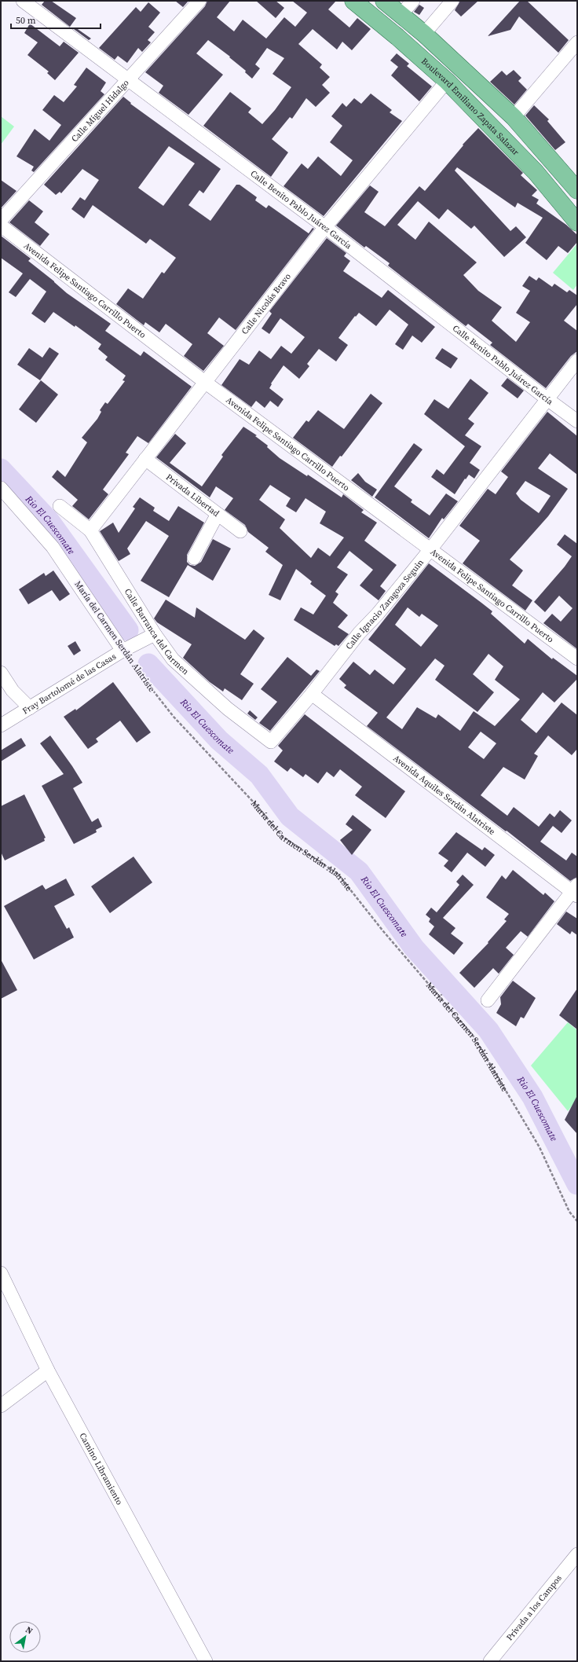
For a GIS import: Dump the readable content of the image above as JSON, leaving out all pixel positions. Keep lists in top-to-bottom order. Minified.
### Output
{"streets":{"main road":["Boulevard Emiliano Zapata Salazar"],"street":["Calle Miguel Hidalgo","Calle Benito Pablo Juárez García","Avenida Felipe Santiago Carrillo Puerto","Calle Nicolás Bravo","Privada Libertad","Calle Ignacio Zaragoza Seguin","Calle Barranca del Carmen","María del Carmen Serdán Alatriste","Fray Bartolomé de las Casas","Avenida Aquiles Serdán Alatriste","Camino Libramiento","Privada a los Campos"]},"crossings":[["Boulevard Emiliano Zapata Salazar","Calle Nicolás Bravo"],["Calle Miguel Hidalgo","Calle Benito Pablo Juárez García"],["Calle Benito Pablo Juárez García","Calle Nicolás Bravo"],["Calle Benito Pablo Juárez García","Calle Ignacio Zaragoza Seguin"],["Avenida Felipe Santiago Carrillo Puerto","Calle Nicolás Bravo"],["Avenida Felipe Santiago Carrillo Puerto","Calle Ignacio Zaragoza Seguin"],["Calle Nicolás Bravo","Privada Libertad"],["Calle Nicolás Bravo","Calle Barranca del Carmen"],["Calle Ignacio Zaragoza Seguin","Calle Barranca del Carmen"],["Calle Ignacio Zaragoza Seguin","Avenida Aquiles Serdán Alatriste"],["Calle Barranca del Carmen","Fray Bartolomé de las Casas"],["María del Carmen Serdán Alatriste","Fray Bartolomé de las Casas"]],"water":["Rio El Cuescomate"],"scale_bar":"50 m","north":"top right"}
